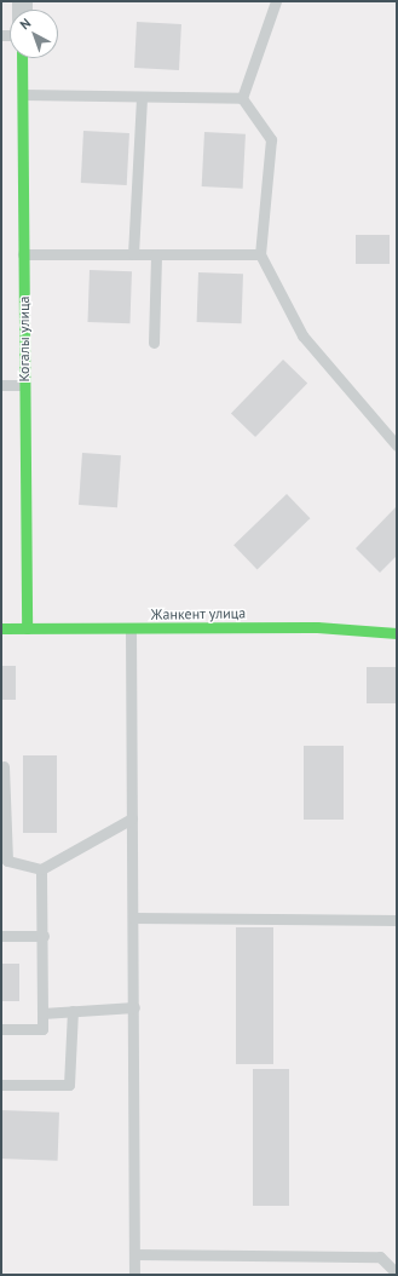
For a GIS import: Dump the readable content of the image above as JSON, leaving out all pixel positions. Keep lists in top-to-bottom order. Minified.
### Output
{"streets":{"street":["Когалы улица","Жанкент улица"]},"crossings":[["Когалы улица","Жанкент улица"]],"north":"top left"}
